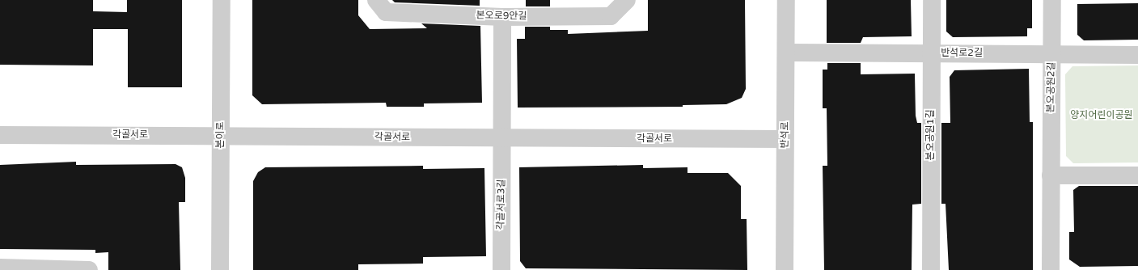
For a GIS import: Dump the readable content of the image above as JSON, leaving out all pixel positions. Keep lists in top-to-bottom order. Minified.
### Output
{"streets":{"street":["본오로9안길","반석로2길","본오공원2길","각골서로","본이로","반석로","본오공원1길","각골서로3길"]},"crossings":[["본오로9안길","각골서로3길"],["반석로2길","본오공원2길"],["반석로2길","반석로"],["반석로2길","본오공원1길"],["각골서로","본이로"],["각골서로","반석로"],["각골서로","각골서로3길"]],"parks":["양지어린이공원"]}
